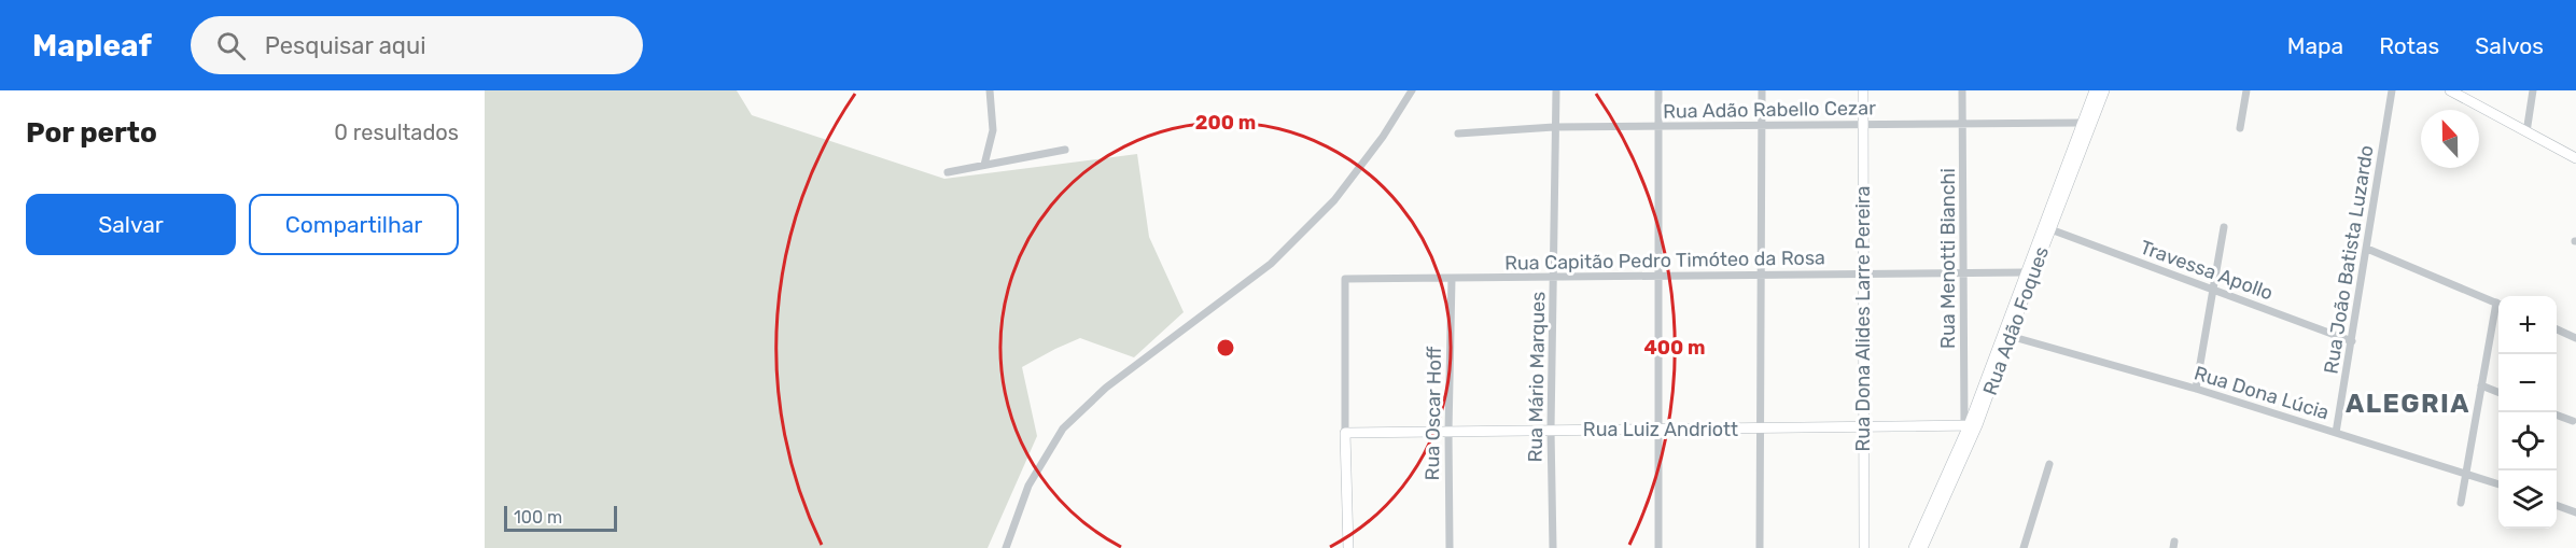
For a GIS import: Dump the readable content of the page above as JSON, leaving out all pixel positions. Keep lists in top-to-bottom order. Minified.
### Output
{"streets":{"street":["Rua Adão Rabello Cezar","Rua Menotti Bianchi","Rua João Batista Luzardo","Rua Capitão Pedro Timóteo da Rosa","Travessa Apollo","Rua Dona Alides Larre Pereira","Rua Adão Foques","Rua Mário Marques","Rua Dona Lúcia","Rua Oscar Hoff","Rua Luiz Andriott"]},"crossings":[["Rua Adão Rabello Cezar","Rua Menotti Bianchi"],["Rua Adão Rabello Cezar","Rua Dona Alides Larre Pereira"],["Rua Adão Rabello Cezar","Rua Adão Foques"],["Rua Adão Rabello Cezar","Rua Mário Marques"],["Rua Menotti Bianchi","Rua Capitão Pedro Timóteo da Rosa"],["Rua Menotti Bianchi","Rua Adão Foques"],["Rua Menotti Bianchi","Rua Luiz Andriott"],["Rua João Batista Luzardo","Travessa Apollo"],["Rua João Batista Luzardo","Rua Dona Lúcia"],["Rua Capitão Pedro Timóteo da Rosa","Rua Dona Alides Larre Pereira"],["Rua Capitão Pedro Timóteo da Rosa","Rua Adão Foques"],["Rua Capitão Pedro Timóteo da Rosa","Rua Mário Marques"],["Rua Capitão Pedro Timóteo da Rosa","Rua Oscar Hoff"],["Rua Capitão Pedro Timóteo da Rosa","Rua Luiz Andriott"],["Travessa Apollo","Rua Adão Foques"],["Rua Dona Alides Larre Pereira","Rua Luiz Andriott"],["Rua Adão Foques","Rua Dona Lúcia"],["Rua Adão Foques","Rua Luiz Andriott"],["Rua Mário Marques","Rua Luiz Andriott"],["Rua Oscar Hoff","Rua Luiz Andriott"]],"districts":["ALEGRIA"],"scale_bar":"100 m","north":"top","page":{"header":"Mapleaf","search":"Pesquisar aqui","nav":["Mapa","Rotas","Salvos"],"heading":["Por perto","0 resultados"],"buttons":["Salvar","Compartilhar"],"map_buttons":["+","−"],"scale":"100 m"},"rings":["200 m","400 m"]}
